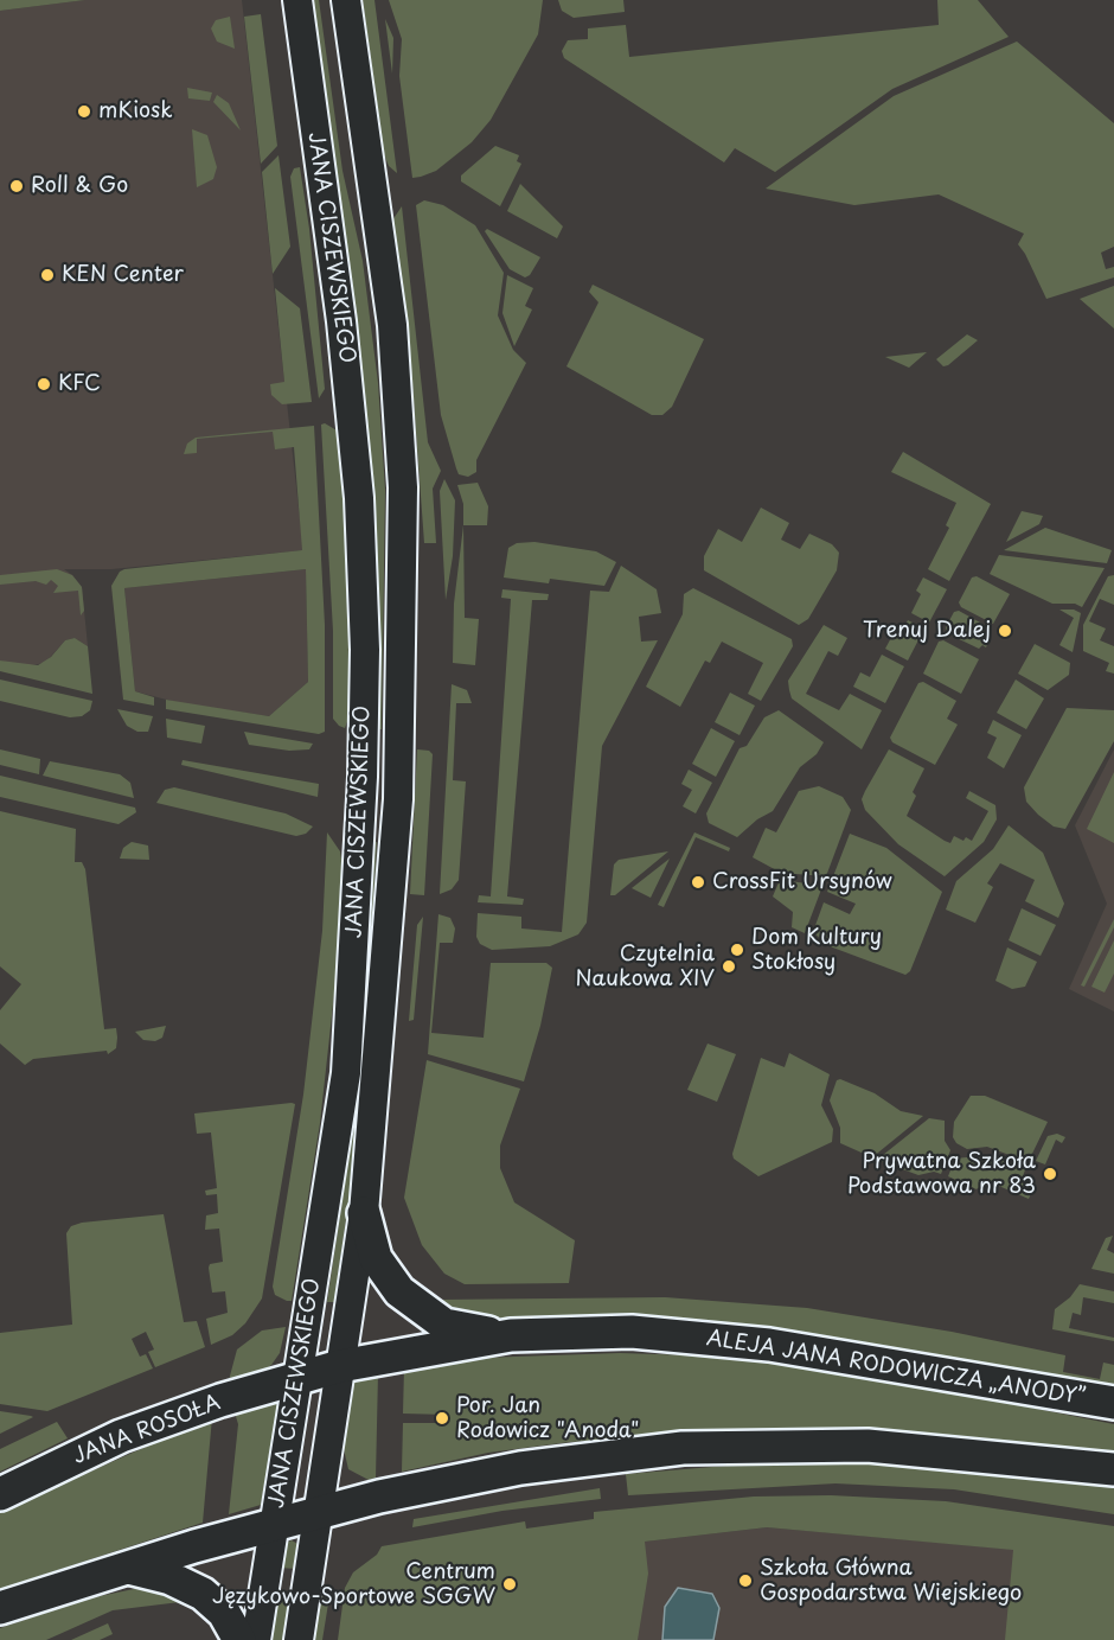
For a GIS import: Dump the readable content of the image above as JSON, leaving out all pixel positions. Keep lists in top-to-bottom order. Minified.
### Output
{"streets":{"main road":["ALEJA JANA RODOWICZA „ANODY”","JANA ROSOŁA"],"street":["JANA CISZEWSKIEGO"]},"crossings":[["JANA CISZEWSKIEGO","ALEJA JANA RODOWICZA „ANODY”"],["JANA CISZEWSKIEGO","JANA ROSOŁA"],["ALEJA JANA RODOWICZA „ANODY”","JANA ROSOŁA"]],"places":["mKiosk","Roll & Go","KEN Center","KFC","Trenuj Dalej","CrossFit Ursynów","Dom Kultury Stokłosy","Czytelnia Naukowa XIV","Prywatna Szkoła Podstawowa nr 83","Por. Jan Rodowicz \"Anoda\"","Szkoła Główna Gospodarstwa Wiejskiego","Centrum Językowo-Sportowe SGGW"]}
